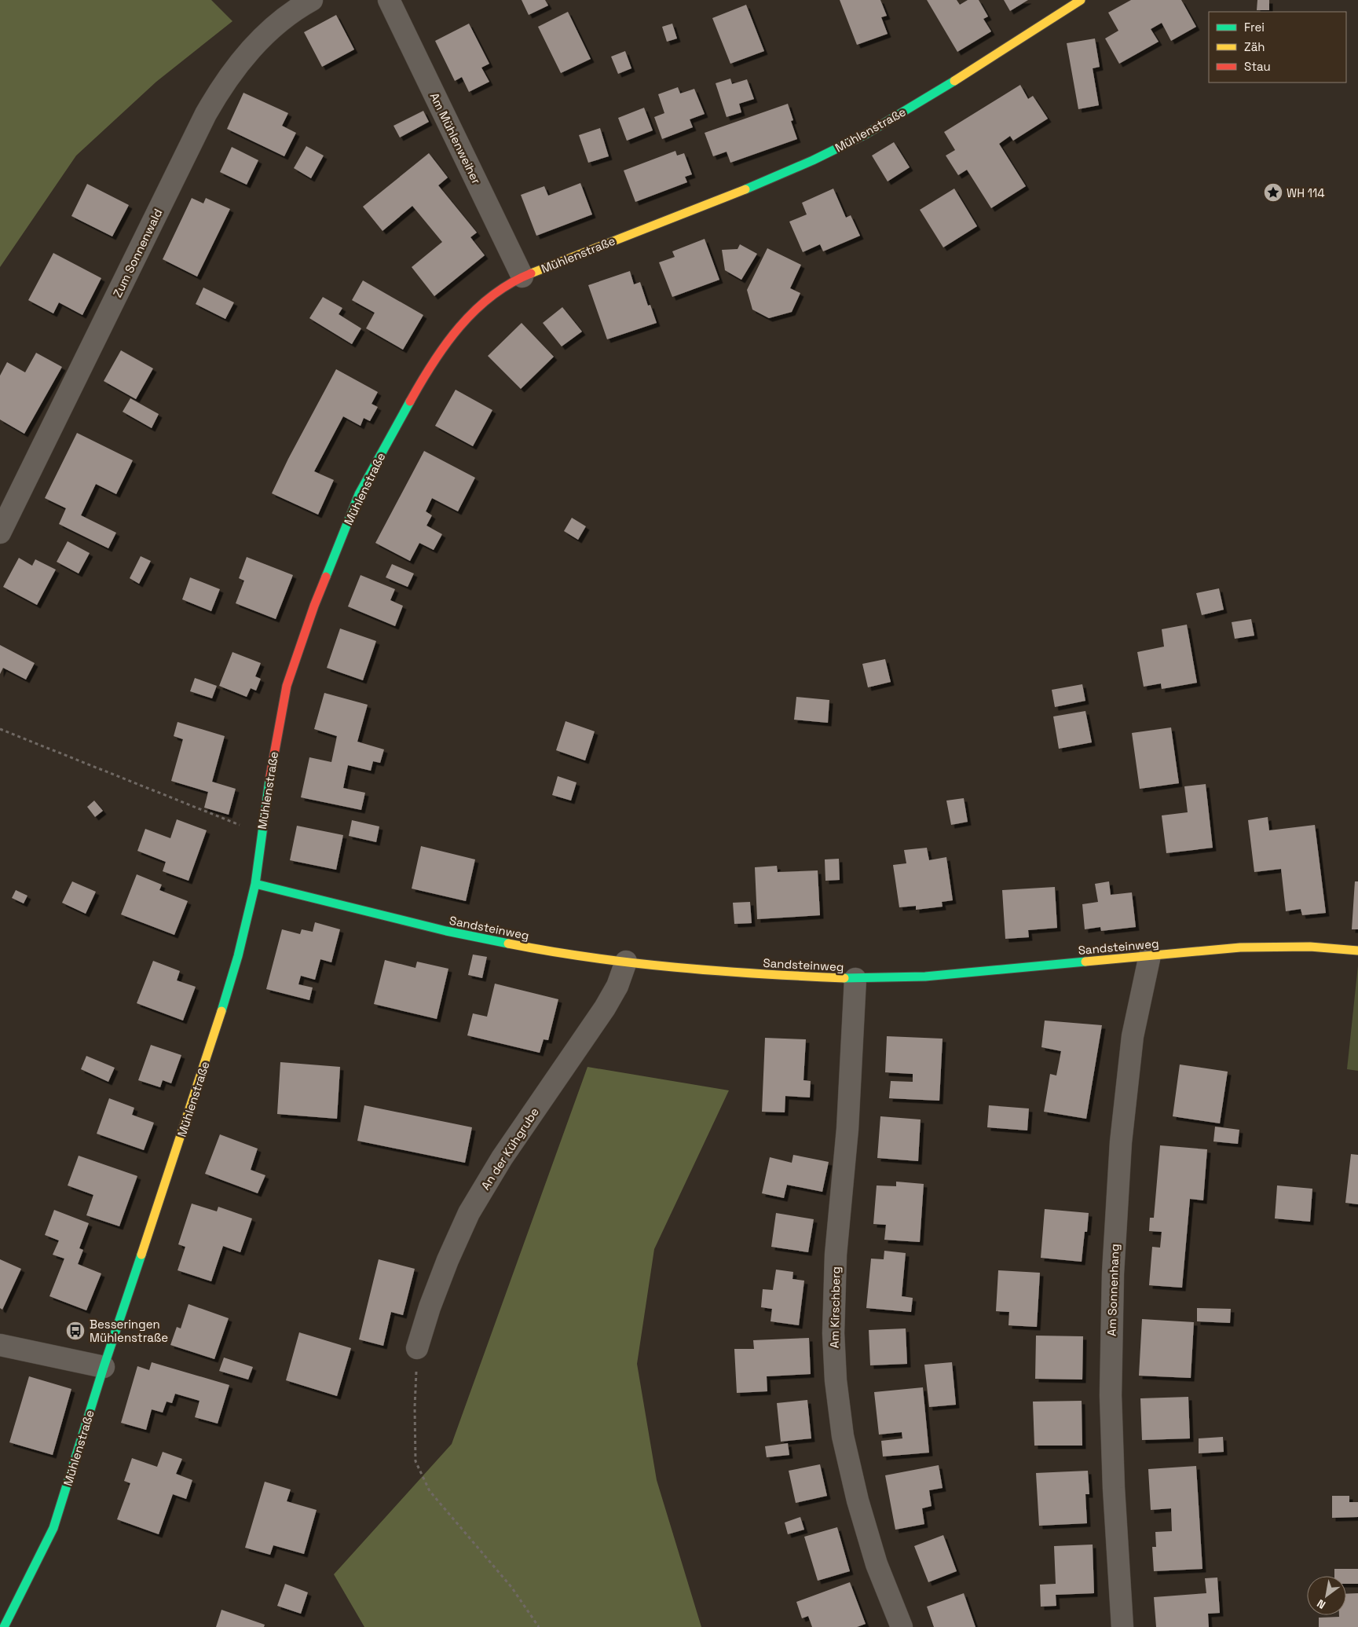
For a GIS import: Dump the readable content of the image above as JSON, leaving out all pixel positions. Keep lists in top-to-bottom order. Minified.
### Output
{"streets":{"street":["Mühlenstraße","Am Mühlenweiher","Zum Sonnenwald","Sandsteinweg","An der Kühgrube","Am Sonnenhang","Am Kirschberg"]},"crossings":[["Mühlenstraße","Am Mühlenweiher"],["Mühlenstraße","Sandsteinweg"],["Sandsteinweg","An der Kühgrube"],["Sandsteinweg","Am Sonnenhang"],["Sandsteinweg","Am Kirschberg"]],"places":{"place":["WH 114"],"bus stop":["Besseringen Mühlenstraße"]},"legend":["Frei","Zäh","Stau"],"north":"bottom left"}
